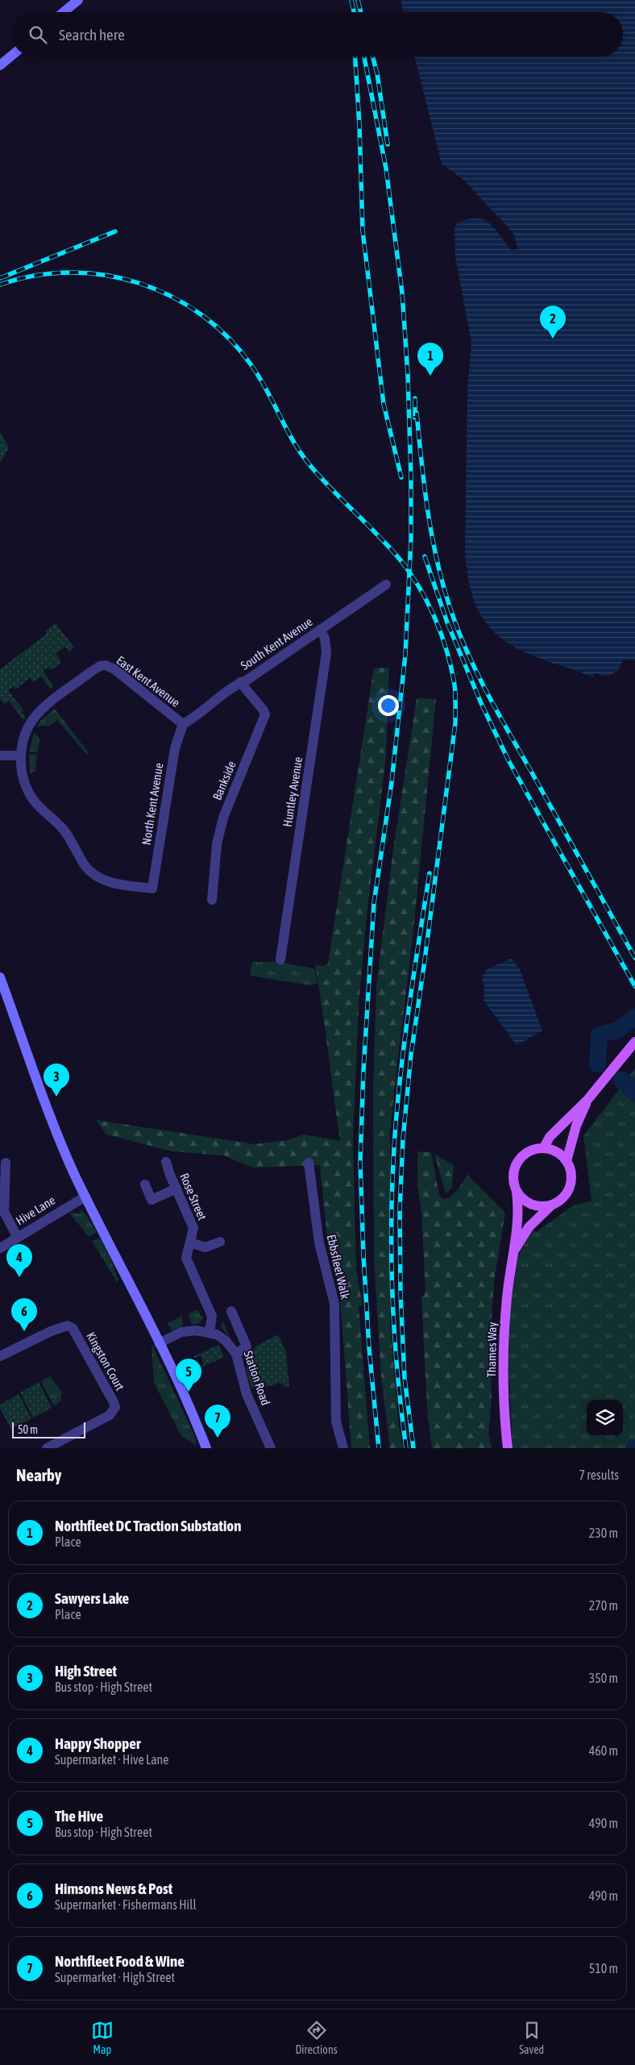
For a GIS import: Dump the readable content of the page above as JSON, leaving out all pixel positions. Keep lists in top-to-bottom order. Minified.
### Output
{"streets":{"main road":["Thames Way"],"street":["South Kent Avenue","East Kent Avenue","Bankside","Huntley Avenue","North Kent Avenue","Rose Street","Hive Lane","Ebbsfleet Walk","Kingston Court","Station Road"]},"crossings":[["South Kent Avenue","East Kent Avenue"],["South Kent Avenue","Bankside"],["South Kent Avenue","Huntley Avenue"],["South Kent Avenue","North Kent Avenue"],["East Kent Avenue","North Kent Avenue"],["Rose Street","Station Road"]],"scale_bar":"50 m","page":{"search":"Search here","pins":["2","1","3","4","6","5","7"],"scale":"50 m","heading":["Nearby","7 results"],"list":[{"mark":"1","name":"Northfleet DC Traction Substation","note":"Place","value":"230 m"},{"mark":"2","name":"Sawyers Lake","note":"Place","value":"270 m"},{"mark":"3","name":"High Street","note":"Bus stop · High Street","value":"350 m"},{"mark":"4","name":"Happy Shopper","note":"Supermarket · Hive Lane","value":"460 m"},{"mark":"5","name":"The Hive","note":"Bus stop · High Street","value":"490 m"},{"mark":"6","name":"Himsons News & Post","note":"Supermarket · Fishermans Hill","value":"490 m"},{"mark":"7","name":"Northfleet Food & Wine","note":"Supermarket · High Street","value":"510 m"}],"nav":["Map","Directions","Saved"]}}
